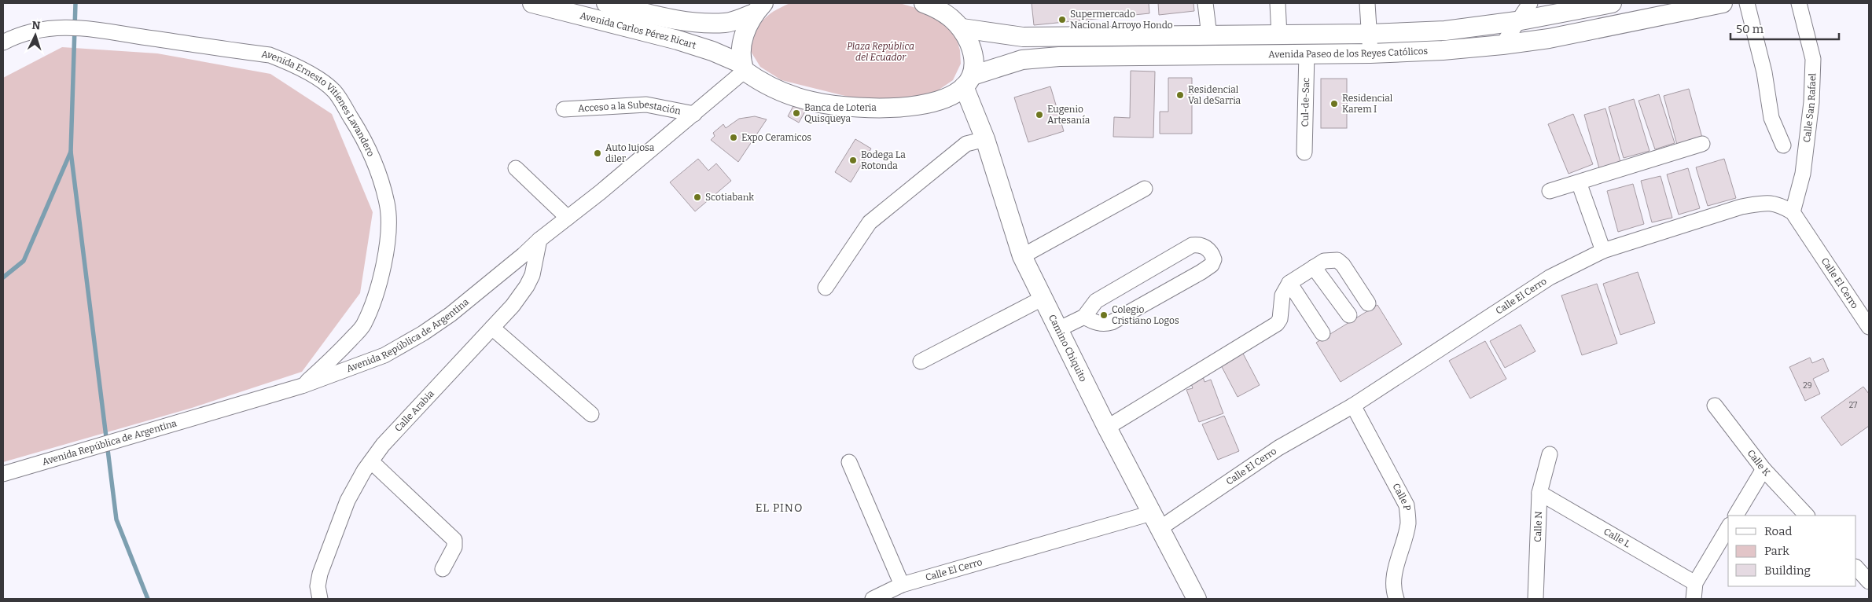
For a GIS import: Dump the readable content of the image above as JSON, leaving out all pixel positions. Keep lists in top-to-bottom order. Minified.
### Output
{"streets":{"main road":["Avenida Carlos Pérez Ricart","Avenida Paseo de los Reyes Católicos","Camino Chiquito"],"street":["Cul-de-Sac","Avenida Ernesto Vitienes Lavandero","Calle San Rafael","Acceso a la Subestación","Calle El Cerro","Avenida República de Argentina","Calle Arabia","Calle K","Calle P","Calle N","Calle L"]},"crossings":[["Avenida Carlos Pérez Ricart","Avenida República de Argentina"],["Avenida Paseo de los Reyes Católicos","Cul-de-Sac"],["Avenida Paseo de los Reyes Católicos","Camino Chiquito"],["Avenida Ernesto Vitienes Lavandero","Avenida República de Argentina"],["Calle San Rafael","Calle El Cerro"],["Acceso a la Subestación","Avenida República de Argentina"],["Calle El Cerro","Camino Chiquito"],["Calle El Cerro","Calle P"],["Avenida República de Argentina","Calle Arabia"],["Calle N","Calle L"]],"districts":["EL PINO"],"parks":["Plaza República del Ecuador"],"places":["Supermercado Nacional Arroyo Hondo","Residencial Val deSarria","Residencial Karem I","Banca de Loteria Quisqueya","Eugenio Artesanía","Expo Ceramicos","Auto lujosa diler","Bodega La Rotonda","Scotiabank","Colegio Cristiano Logos"],"house_numbers":["29","27"],"legend":["Road","Park","Building"],"scale_bar":"50 m","north":"top"}
